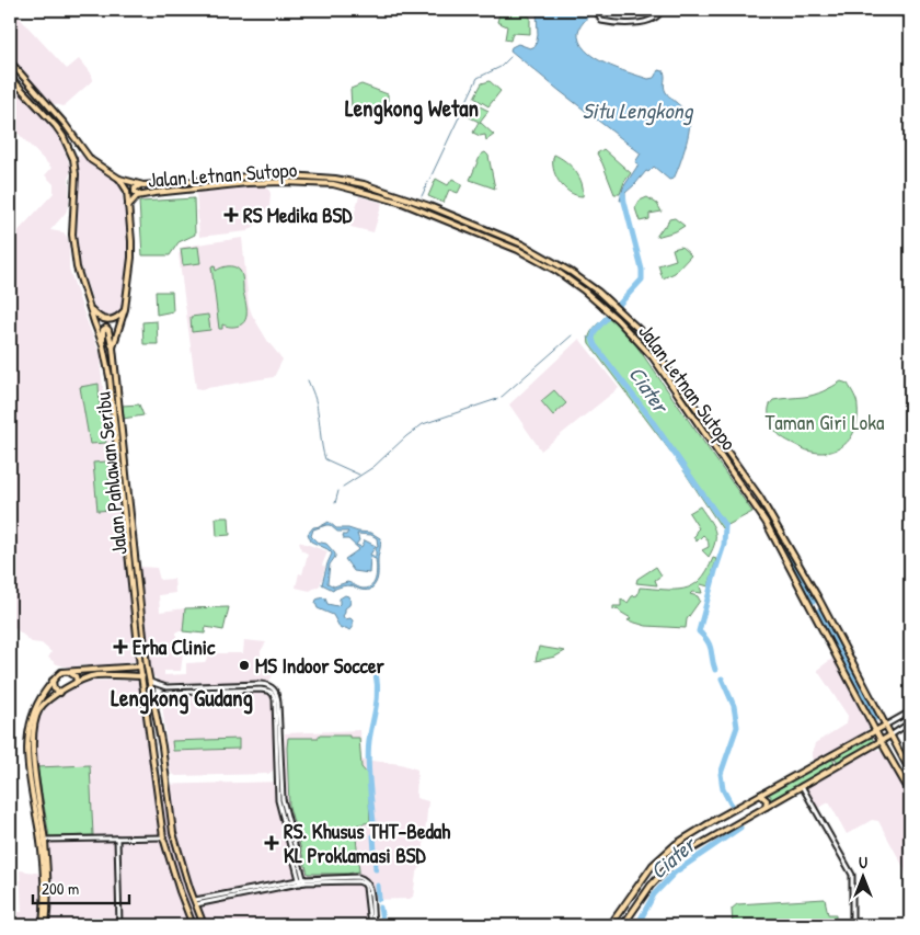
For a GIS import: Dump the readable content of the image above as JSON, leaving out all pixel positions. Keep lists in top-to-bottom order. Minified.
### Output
{"streets":{"main road":["Jalan Letnan Sutopo","Jalan Pahlawan Seribu"]},"crossings":[["Jalan Letnan Sutopo","Jalan Pahlawan Seribu"]],"districts":["Lengkong Wetan","Lengkong Gudang"],"water":["Situ Lengkong","Ciater"],"parks":["Taman Giri Loka"],"places":{"health":["RS Medika BSD","Erha Clinic","RS. Khusus THT-Bedah KL Proklamasi BSD"],"other":["MS Indoor Soccer"]},"scale_bar":"200 m","north":"top"}
